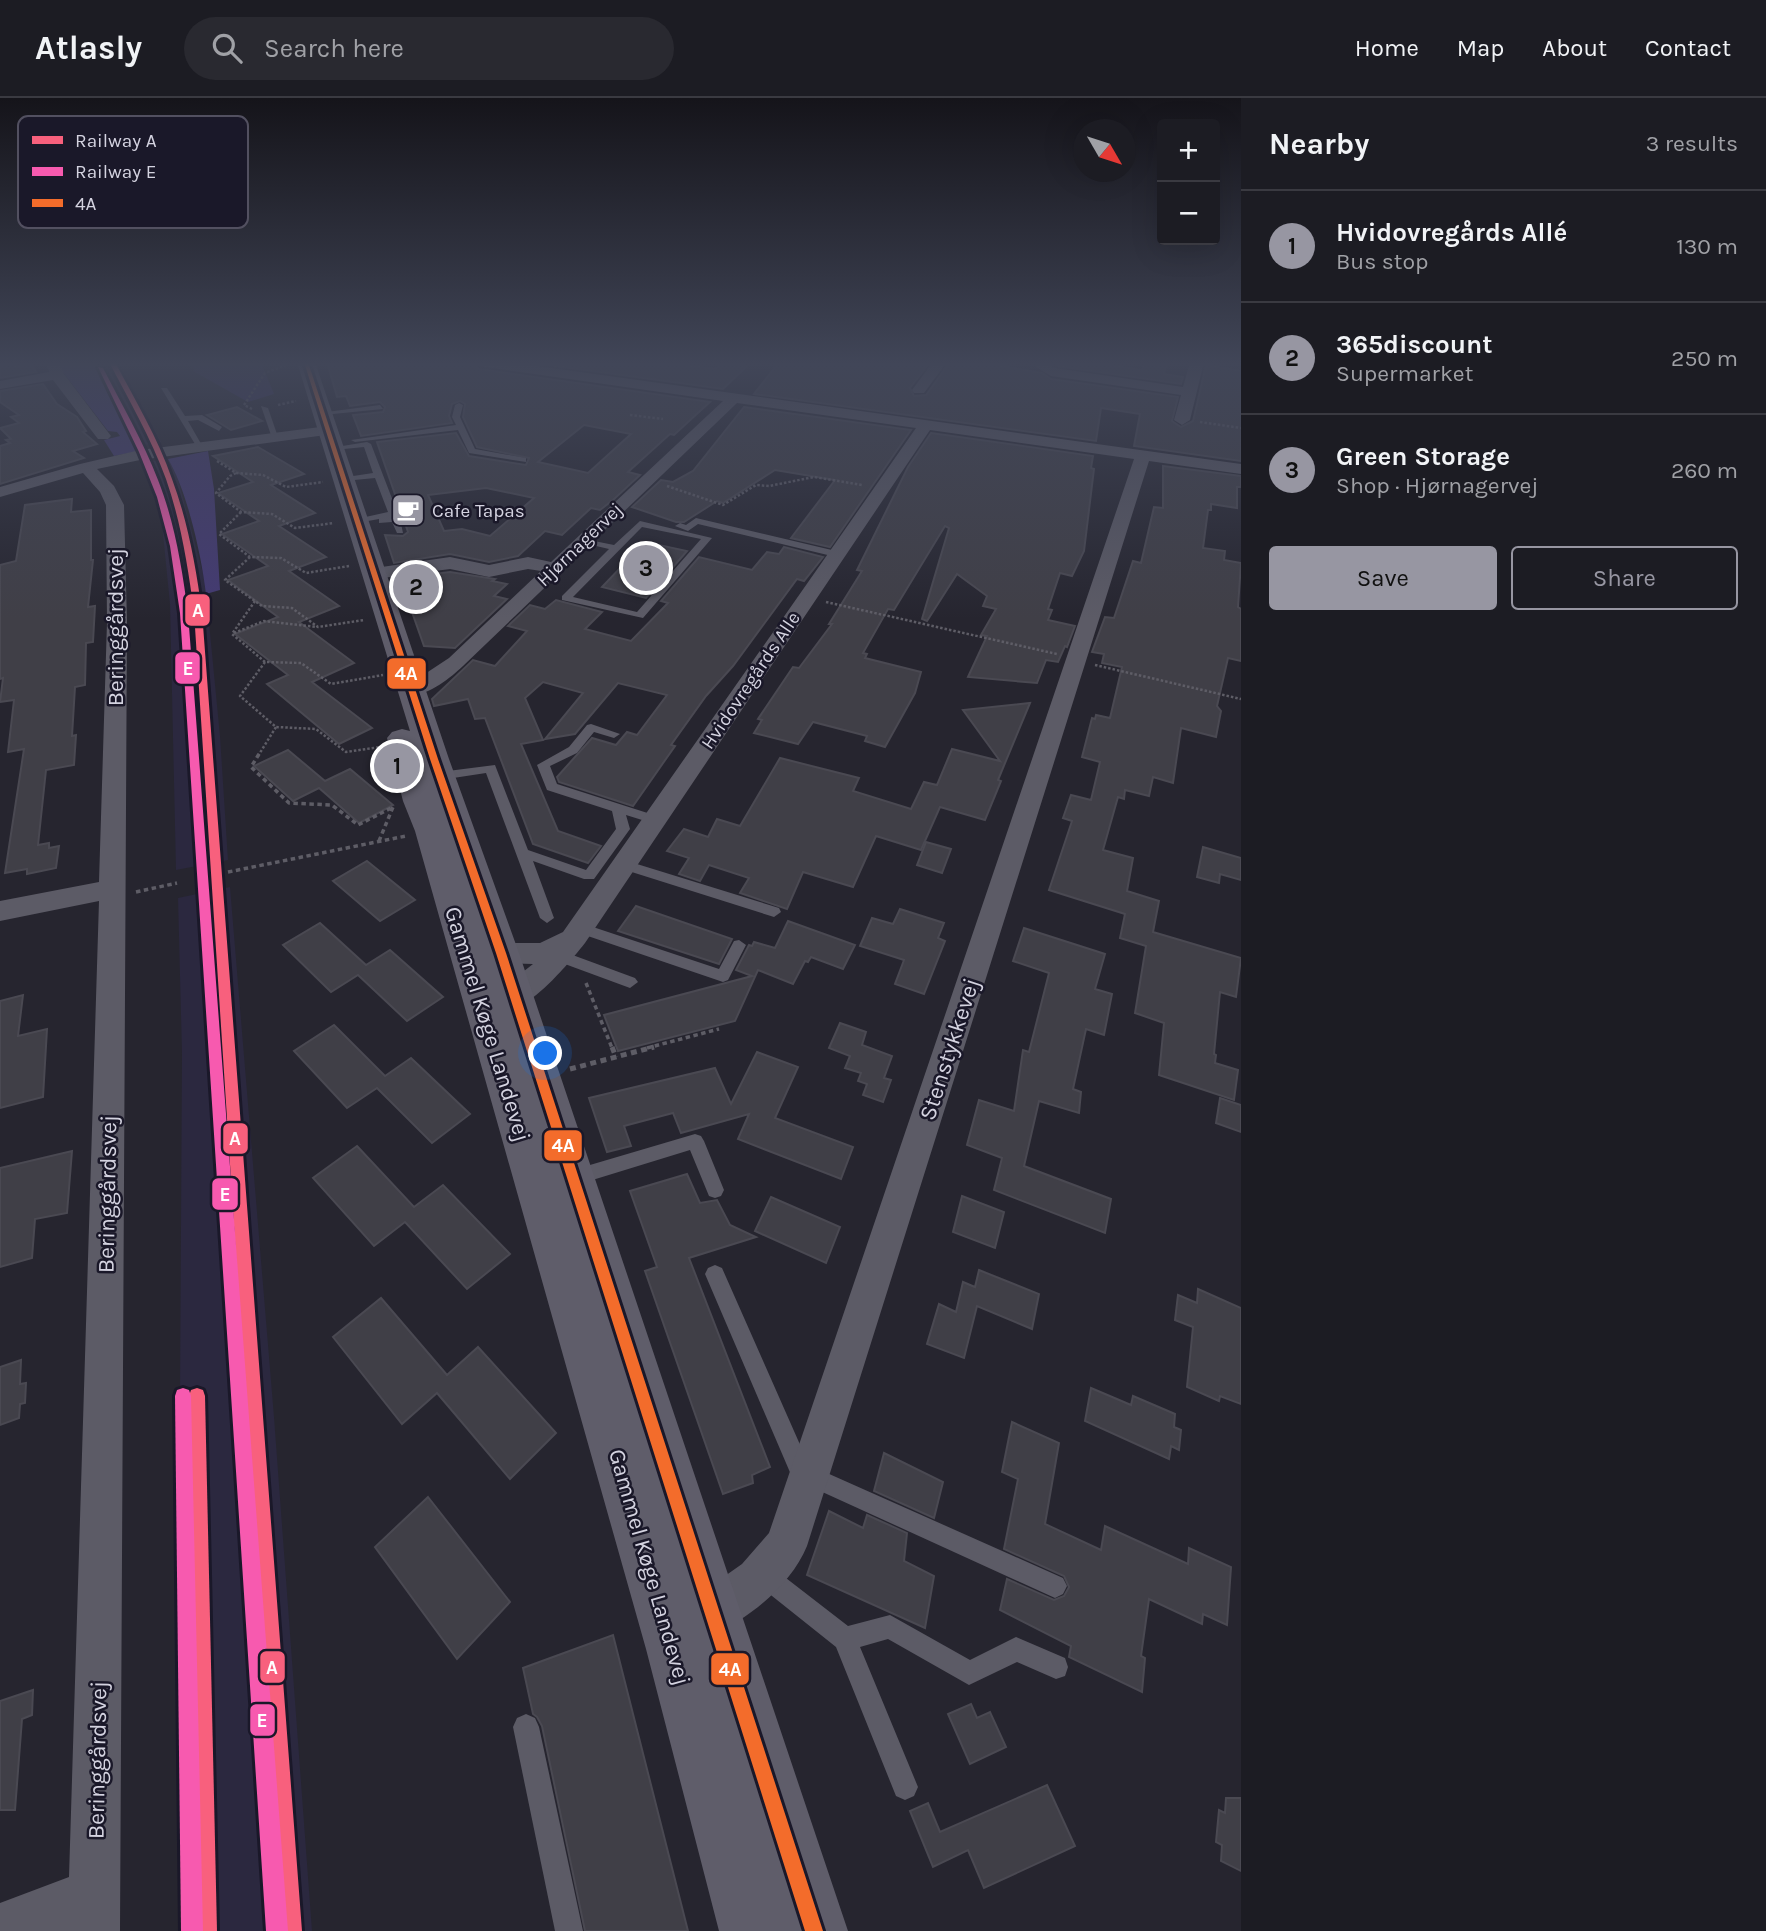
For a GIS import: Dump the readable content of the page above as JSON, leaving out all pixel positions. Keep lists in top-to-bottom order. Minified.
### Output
{"streets":{"main road":["Gammel Køge Landevej"],"street":["Hjørnagervej","Beringgårdsvej","Hvidovregårds Alle","Stenstykkevej"]},"crossings":[["Hjørnagervej","Gammel Køge Landevej"],["Hvidovregårds Alle","Gammel Køge Landevej"],["Gammel Køge Landevej","Stenstykkevej"]],"places":{"cafe":["Cafe Tapas"]},"lines":["rail line A","rail line E","transit line 4A"],"legend":["Railway A","Railway E","4A"],"north":"bottom right","page":{"header":"Atlasly","search":"Search here","nav":["Home","Map","About","Contact"],"heading":["Nearby","3 results"],"map_buttons":["+","−"],"list":[{"mark":"1","name":"Hvidovregårds Allé","note":"Bus stop","value":"130 m"},{"mark":"2","name":"365discount","note":"Supermarket","value":"250 m"},{"mark":"3","name":"Green Storage","note":"Shop · Hjørnagervej","value":"260 m"}],"buttons":["Save","Share"],"pins":["3","2","1"]}}
